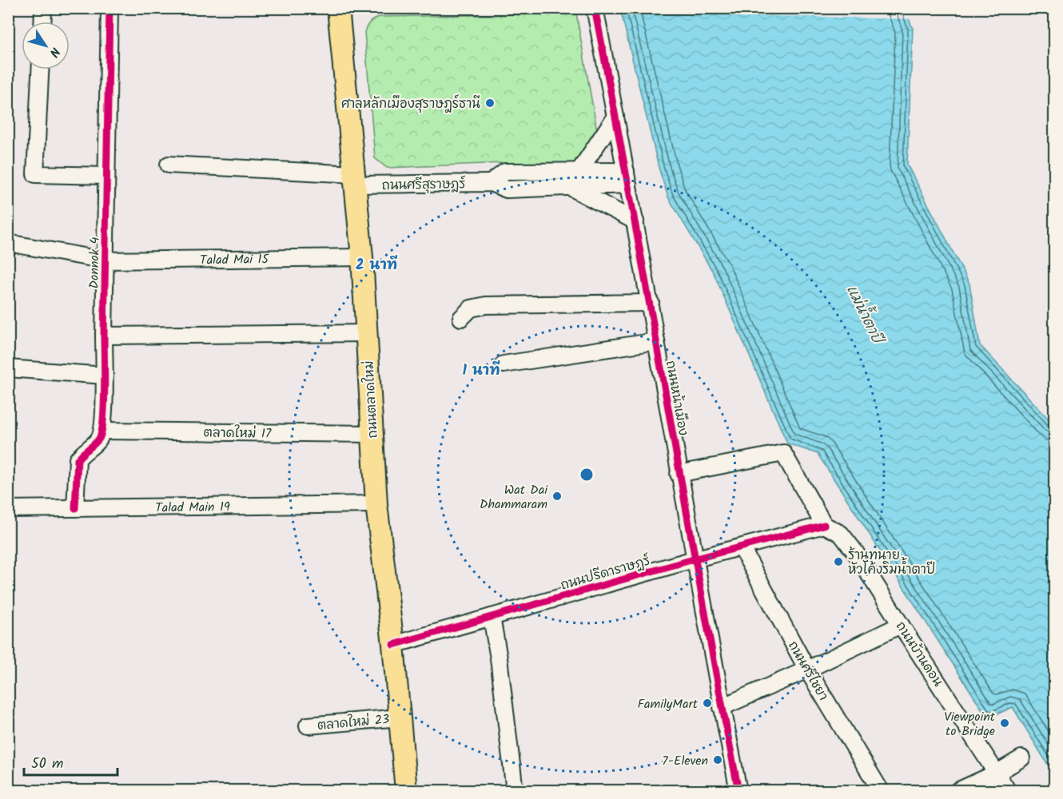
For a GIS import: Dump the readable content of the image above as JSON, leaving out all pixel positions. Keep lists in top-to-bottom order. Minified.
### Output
{"streets":{"main road":["ถนนตลาดใหม่"],"street":["ถนนศรีสุราษฎร์","Talad Mai 15","Donnok 4","ถนนหน้าเมือง","ตลาดใหม่ 17","Talad Main 19","ถนนปรีดาราษฎร์","ถนนบ้านดอน","ถนนศรีไชยา","ตลาดใหม่ 23"]},"crossings":[["ถนนศรีสุราษฎร์","ถนนหน้าเมือง"],["ถนนศรีสุราษฎร์","ถนนตลาดใหม่"],["Talad Mai 15","Donnok 4"],["Talad Mai 15","ถนนตลาดใหม่"],["Donnok 4","ตลาดใหม่ 17"],["ถนนหน้าเมือง","ถนนปรีดาราษฎร์"],["ถนนตลาดใหม่","ตลาดใหม่ 17"],["ถนนตลาดใหม่","Talad Main 19"],["ถนนตลาดใหม่","ถนนปรีดาราษฎร์"],["ถนนตลาดใหม่","ตลาดใหม่ 23"],["ถนนปรีดาราษฎร์","ถนนบ้านดอน"],["ถนนปรีดาราษฎร์","ถนนศรีไชยา"]],"water":["แม่น้ำตาปี"],"places":["ศาลหลักเมืองสุราษฎร์ธานี","Wat Dai Dhammaram","ร้านทนาย หัวโค้งริมน้ำตาปี","FamilyMart","Viewpoint to Bridge","7-Eleven"],"scale_bar":"50 m","north":"bottom right","rings":["2 นาที","1 นาที"]}
